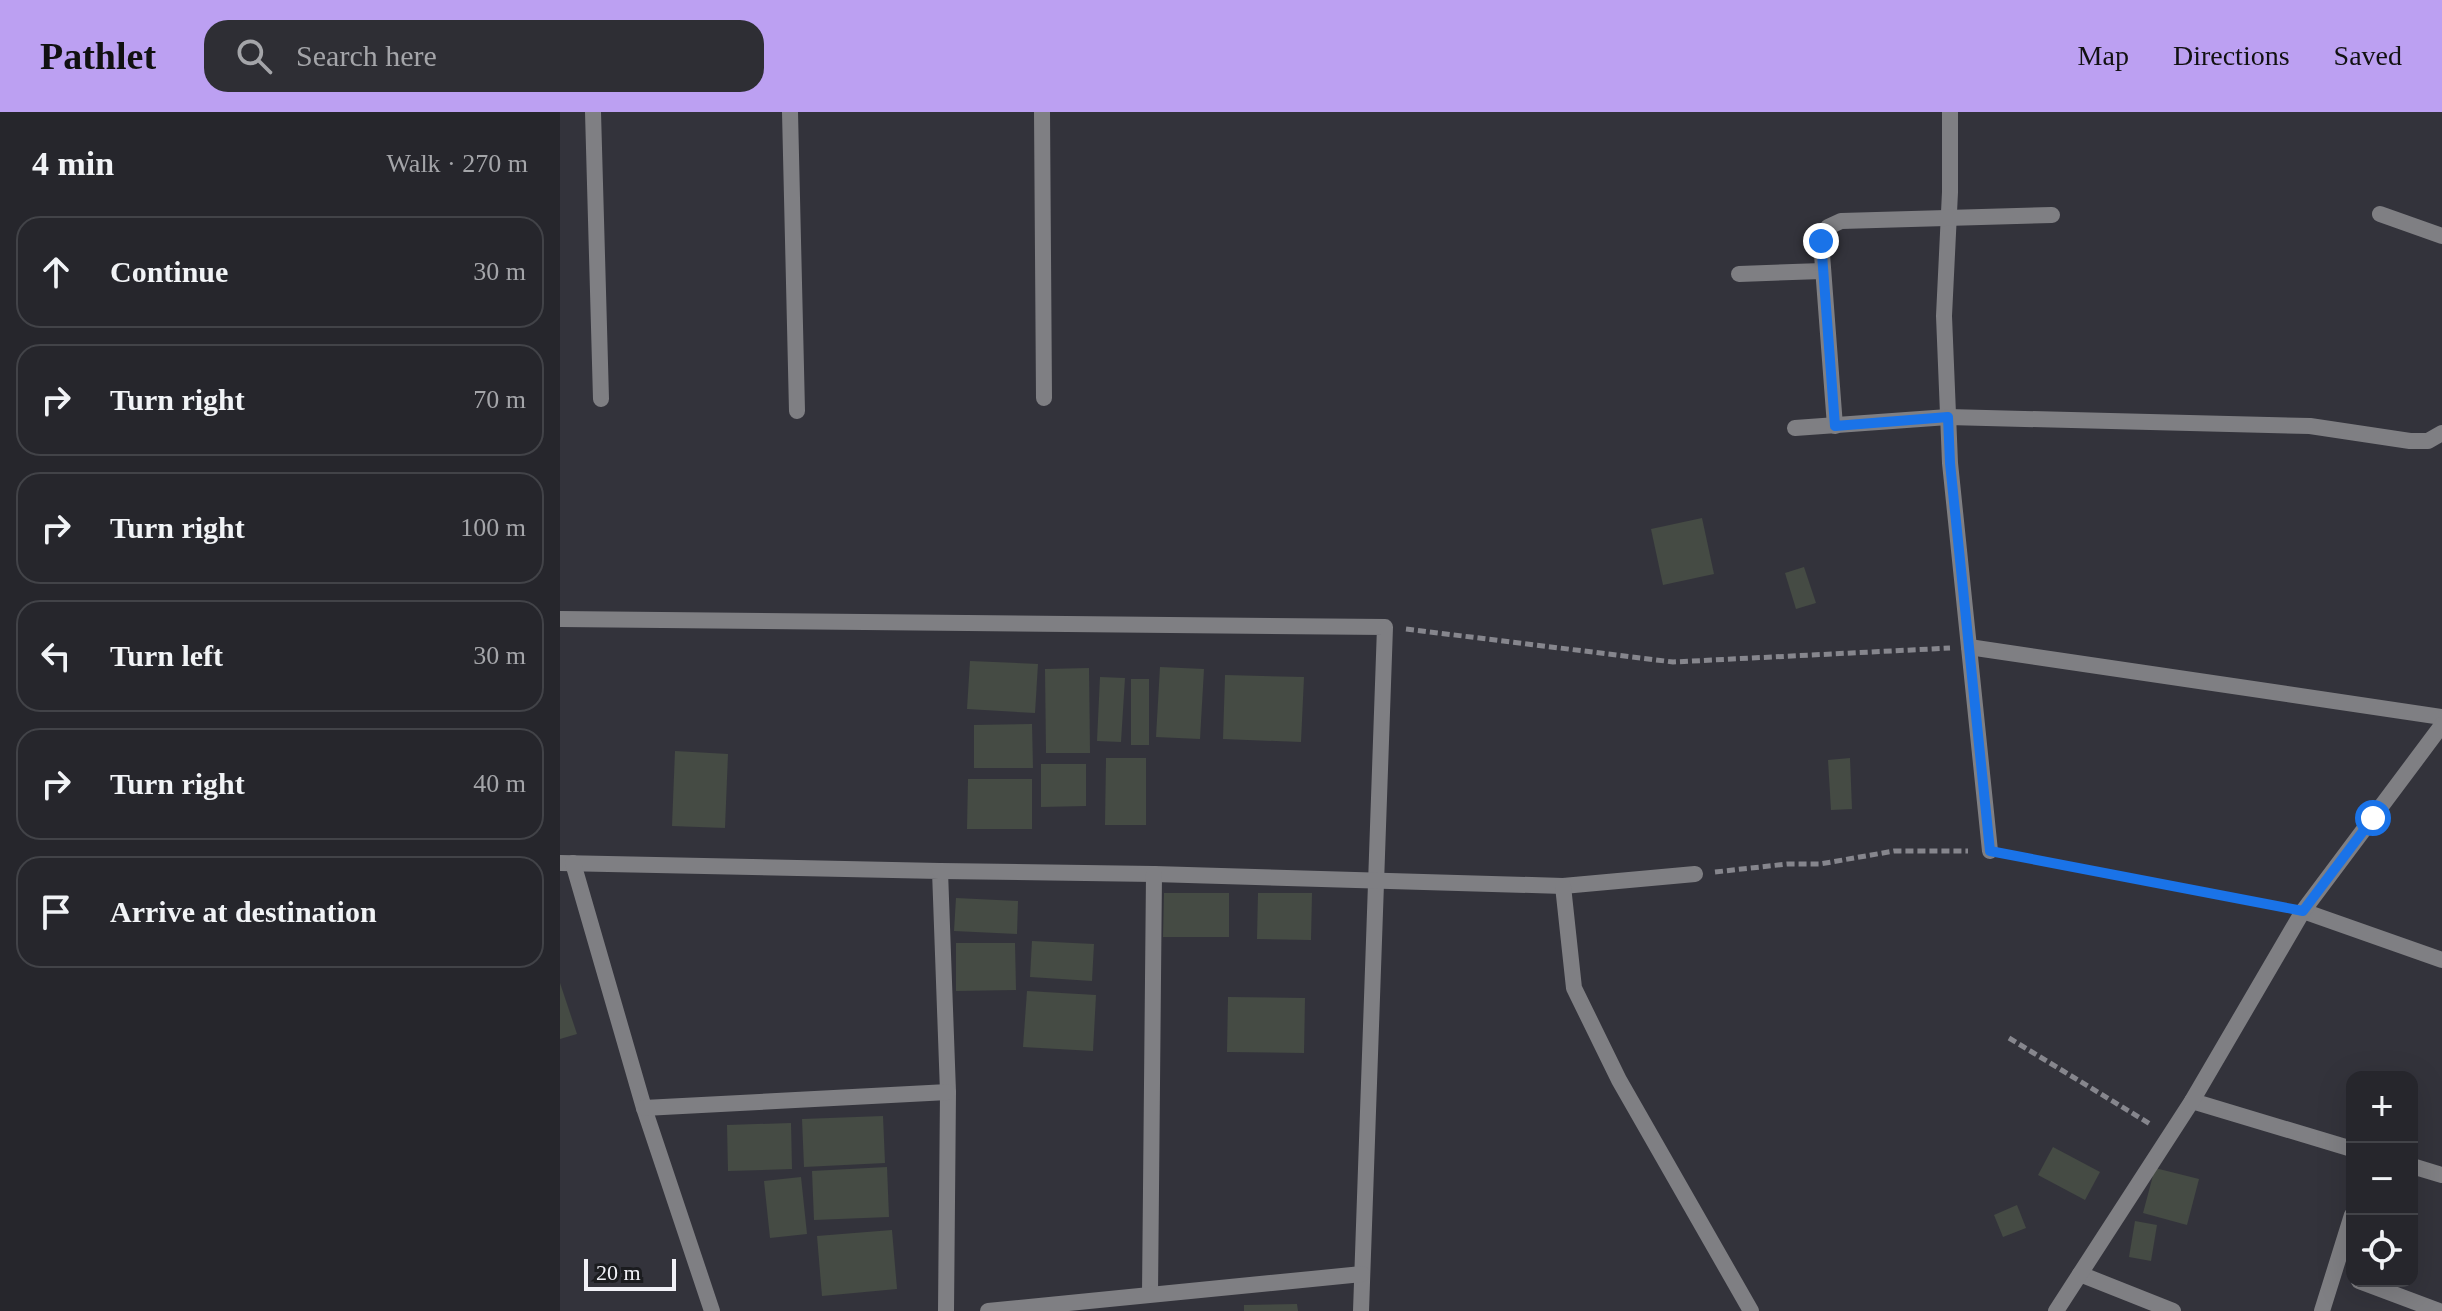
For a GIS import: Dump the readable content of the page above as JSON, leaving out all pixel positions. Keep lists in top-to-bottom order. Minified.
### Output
{"scale_bar":"20 m","page":{"header":"Pathlet","search":"Search here","nav":["Map","Directions","Saved"],"heading":["4 min","Walk · 270 m"],"list":[["Continue","30 m"],["Turn right","70 m"],["Turn right","100 m"],["Turn left","30 m"],["Turn right","40 m"],"Arrive at destination"],"map_buttons":["+","−"],"scale":"20 m"}}
